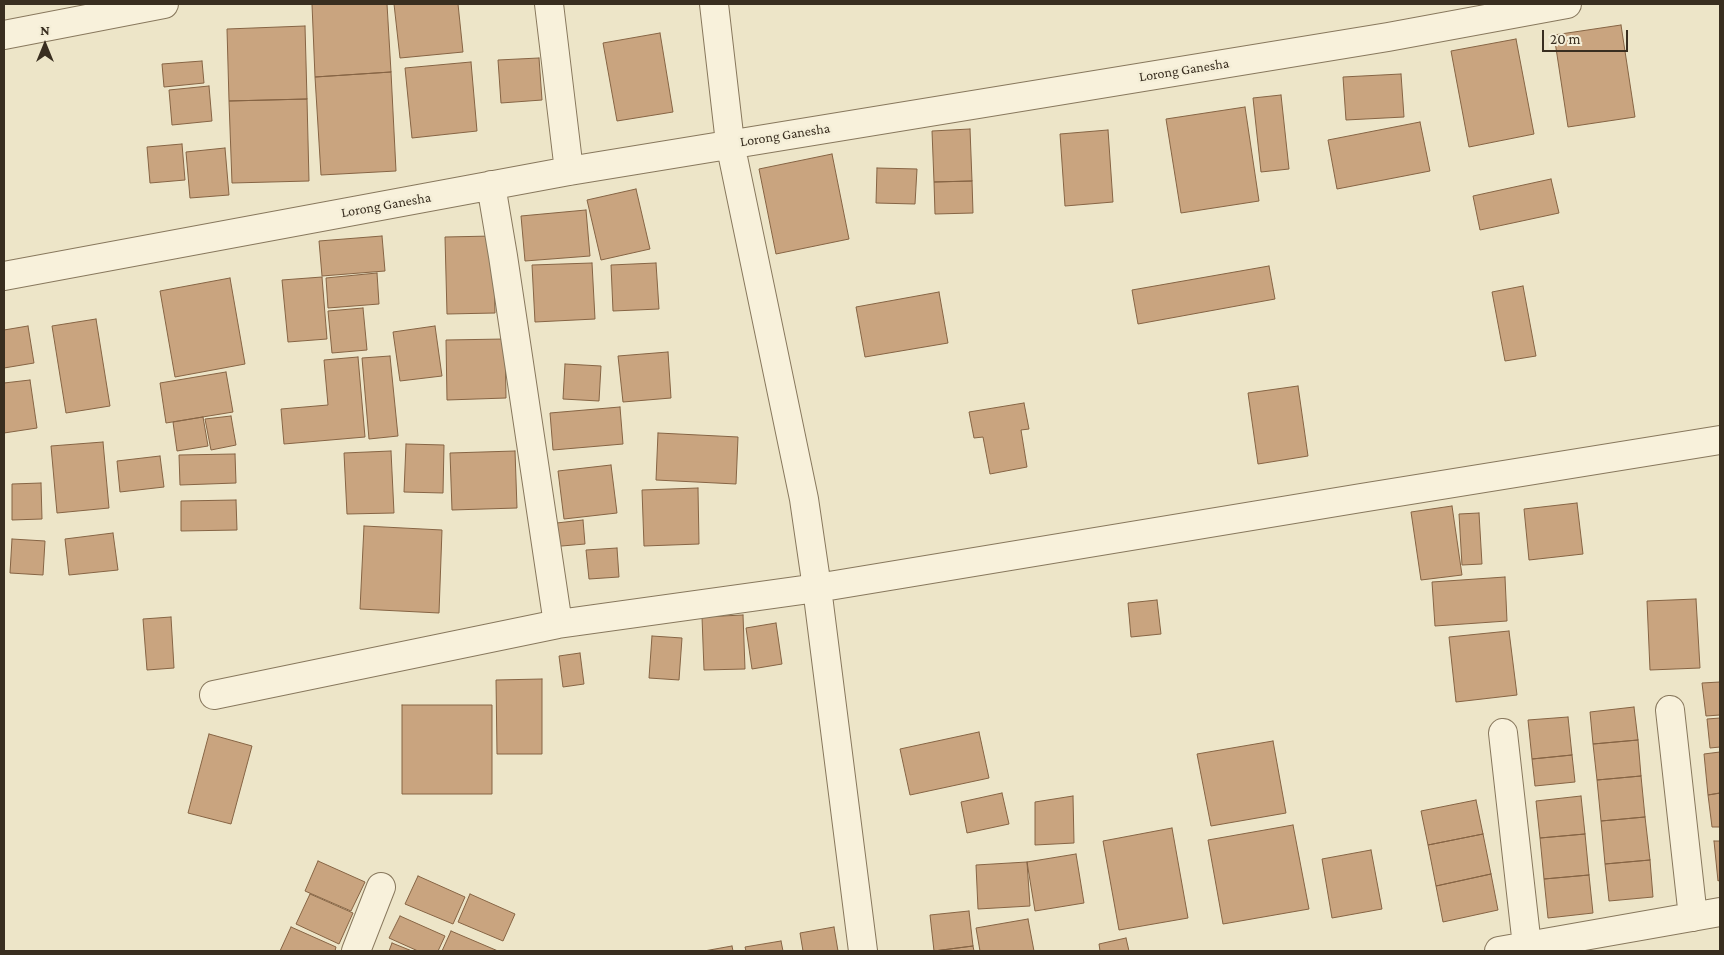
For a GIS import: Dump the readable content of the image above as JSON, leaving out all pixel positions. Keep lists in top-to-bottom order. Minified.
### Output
{"streets":{"street":["Lorong Ganesha"]},"scale_bar":"20 m","north":"top"}
